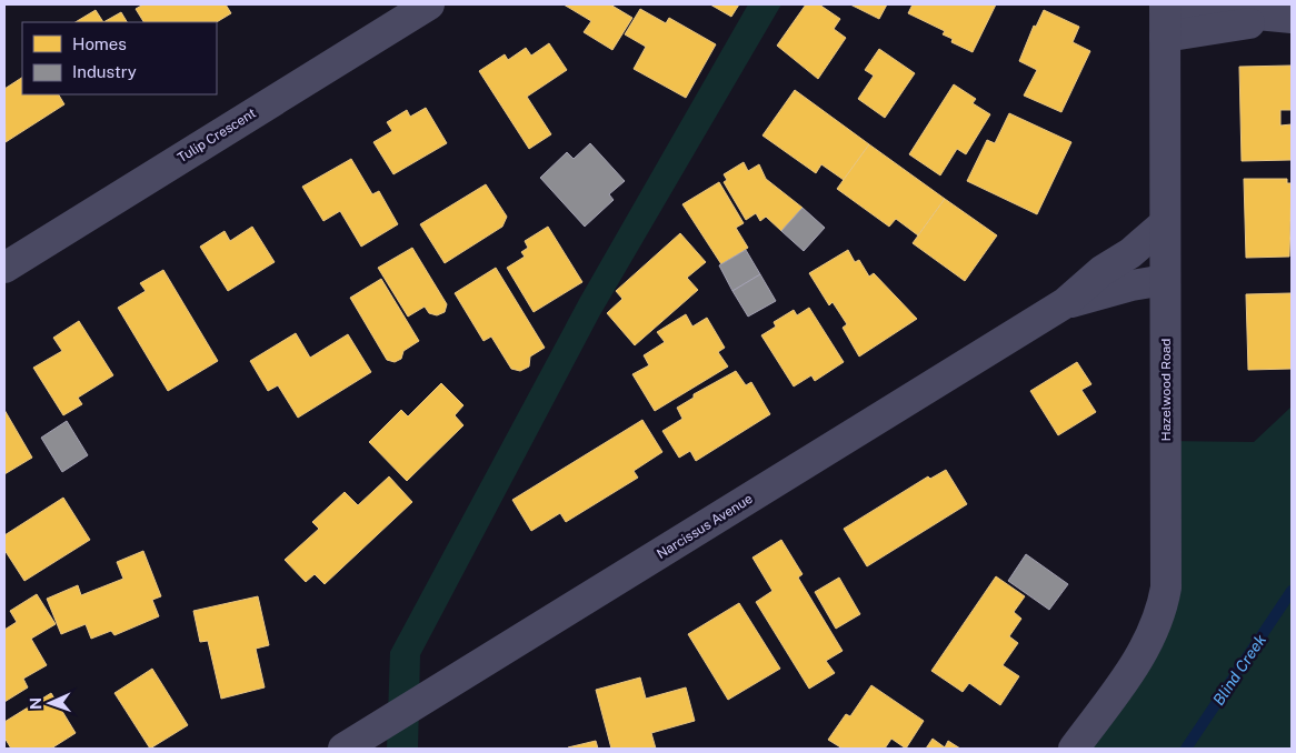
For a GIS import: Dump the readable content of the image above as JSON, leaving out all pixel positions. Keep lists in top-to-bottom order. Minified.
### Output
{"streets":{"street":["Tulip Crescent","Hazelwood Road","Narcissus Avenue"]},"crossings":[["Hazelwood Road","Narcissus Avenue"]],"water":["Blind Creek"],"legend":["Homes","Industry"],"north":"left"}
